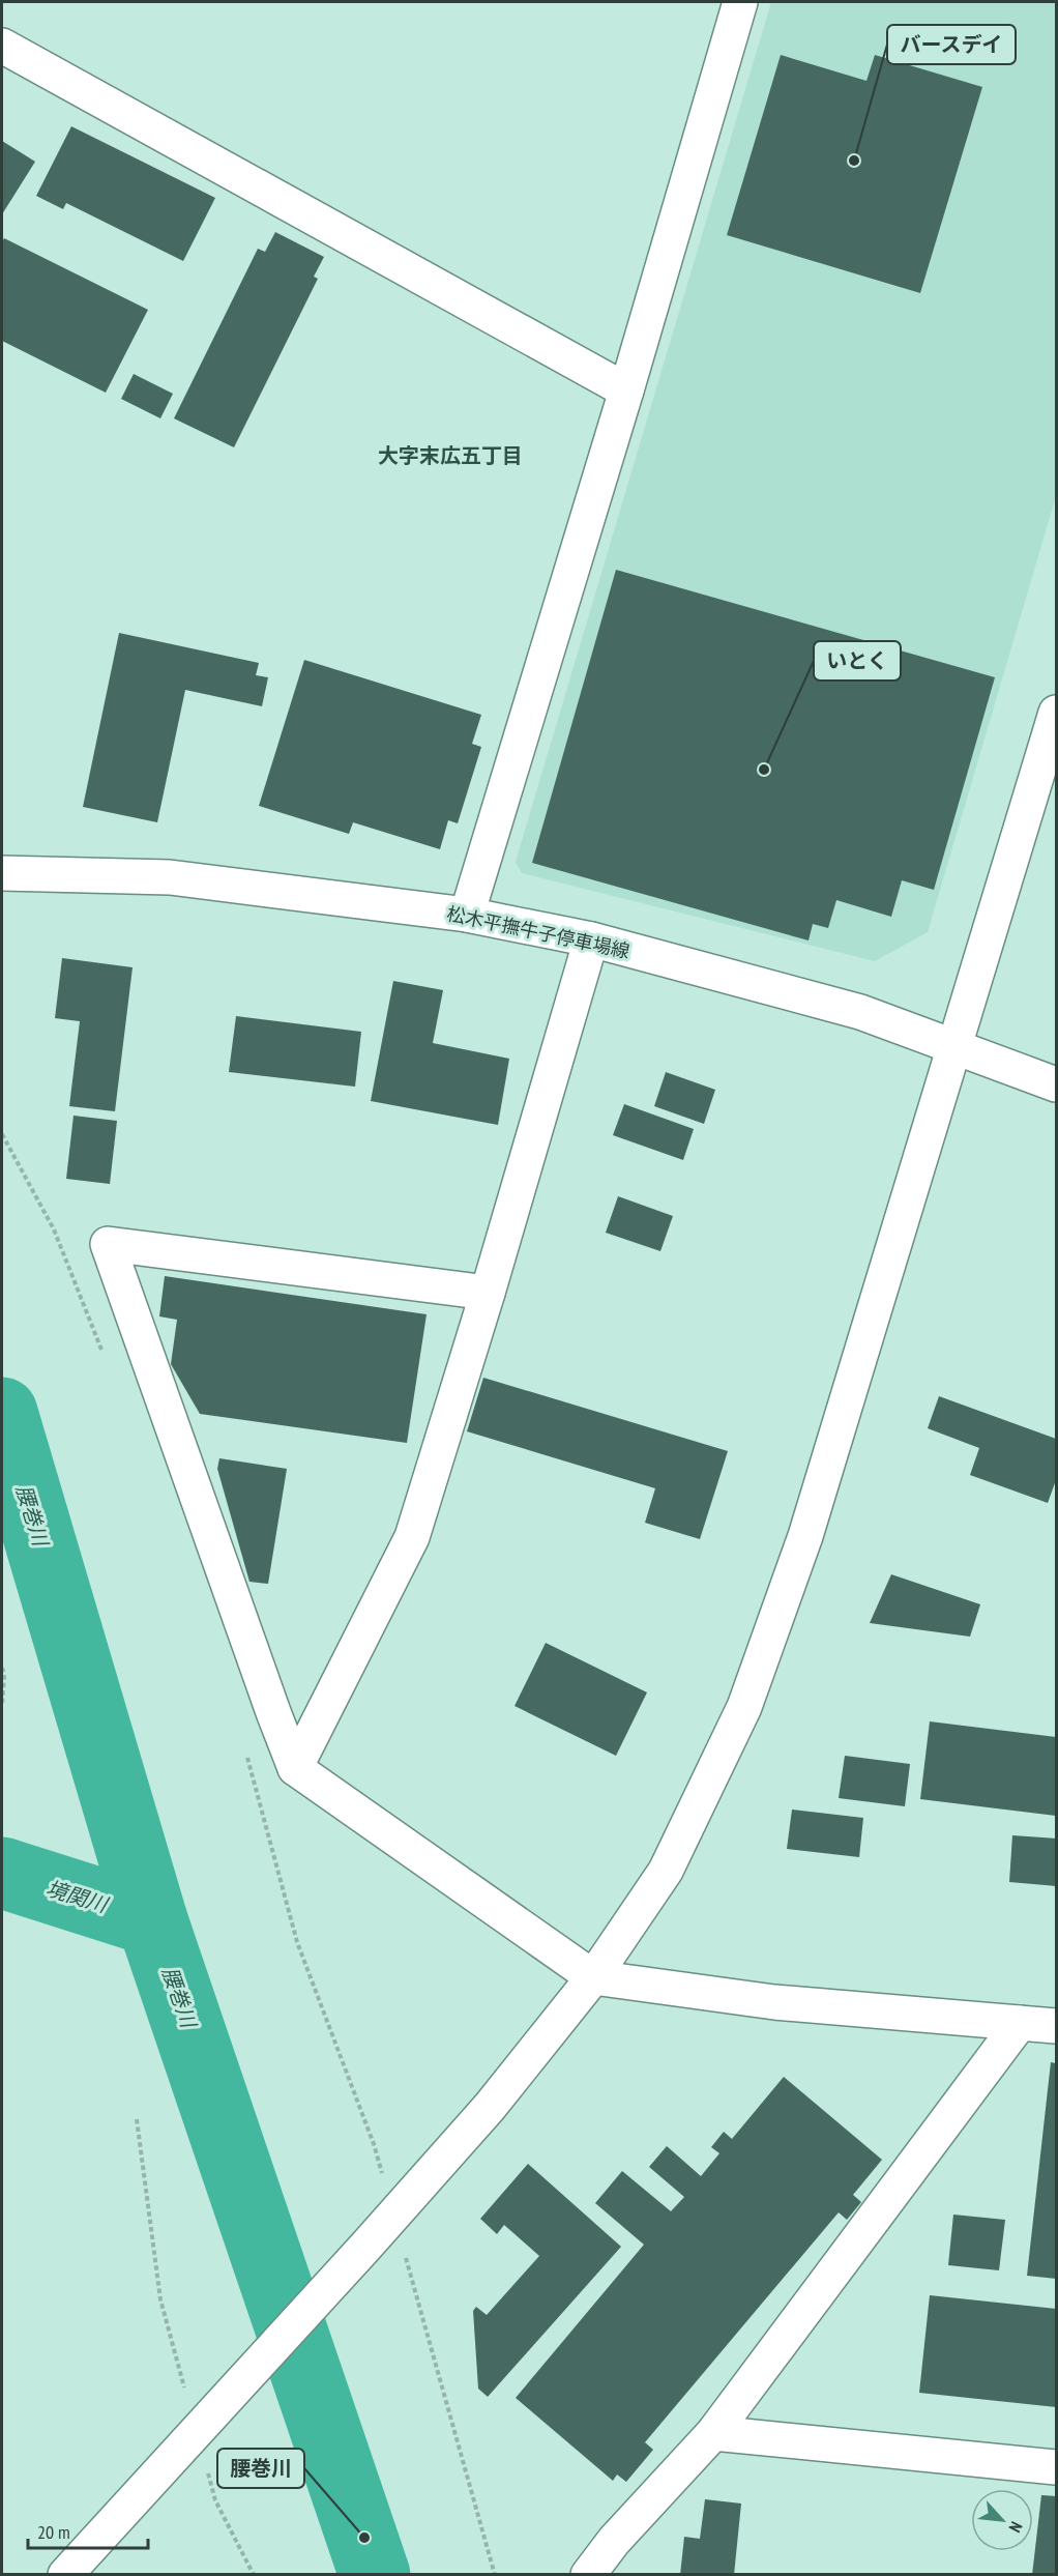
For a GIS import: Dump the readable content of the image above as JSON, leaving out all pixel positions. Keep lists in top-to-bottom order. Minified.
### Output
{"streets":{"street":["松木平撫牛子停車場線"]},"districts":["大字末広五丁目"],"water":["腰巻川","境関川"],"places":["バースデイ","いとく","腰巻川"],"scale_bar":"20 m","north":"bottom right"}
